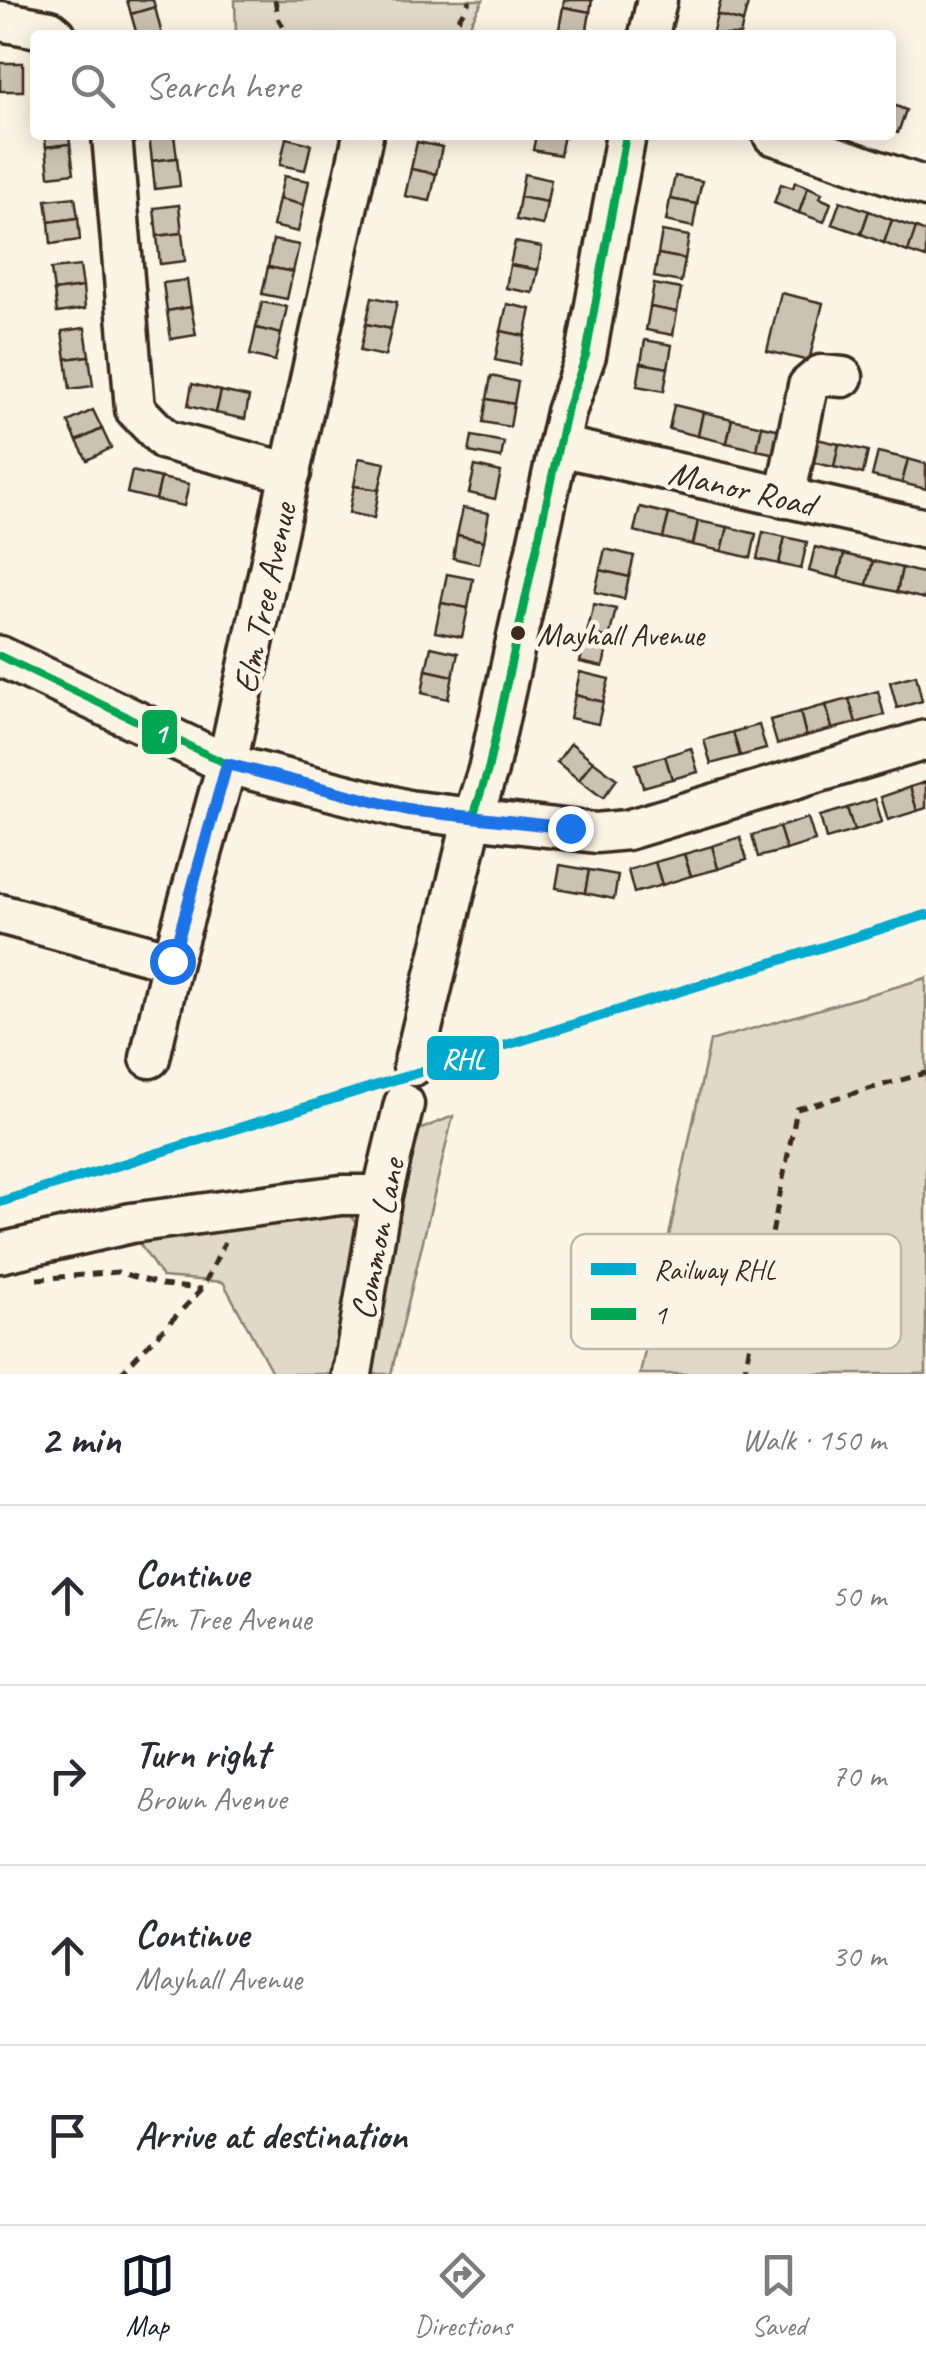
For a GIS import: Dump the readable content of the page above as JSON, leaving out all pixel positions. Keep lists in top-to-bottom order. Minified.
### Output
{"streets":{"street":["Manor Road","Elm Tree Avenue","Common Lane"]},"places":["Mayhall Avenue"],"lines":["transit line 1","rail line RHL"],"legend":["Railway RHL","1"],"page":{"search":"Search here","heading":["2 min","Walk · 150 m"],"list":[["Continue","Elm Tree Avenue","50 m"],["Turn right","Brown Avenue","70 m"],["Continue","Mayhall Avenue","30 m"],"Arrive at destination"],"nav":["Map","Directions","Saved"]}}
